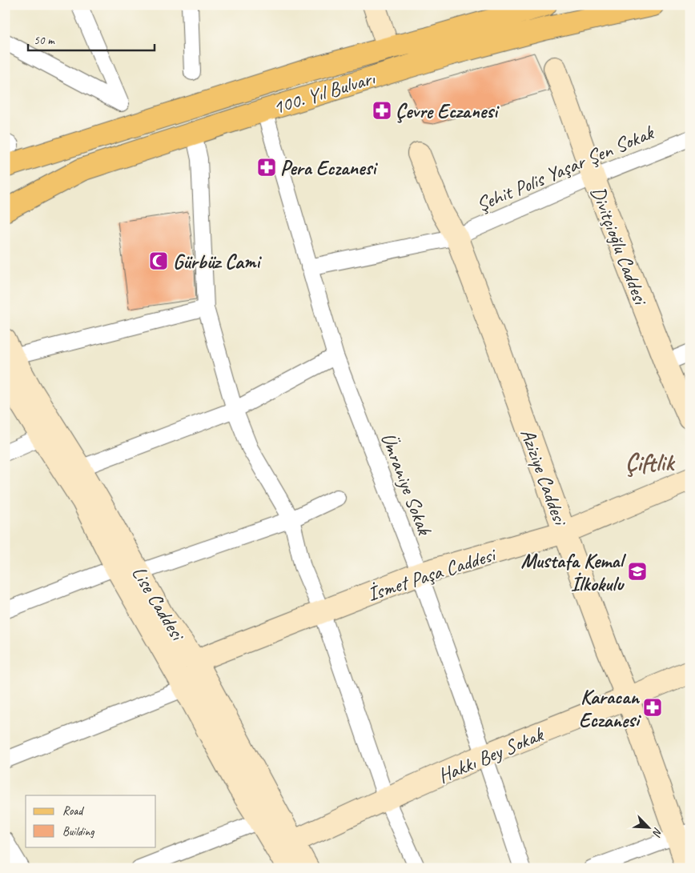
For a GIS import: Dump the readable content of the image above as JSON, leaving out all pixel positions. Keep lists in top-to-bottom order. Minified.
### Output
{"streets":{"main road":["100. Yıl Bulvarı"],"street":["Şehit Polis Yaşar Şen Sokak","Divitçioğlu Caddesi","Aziziye Caddesi","Ümraniye Sokak","İsmet Paşa Caddesi","Lise Caddesi","Hakkı Bey Sokak"]},"crossings":[["100. Yıl Bulvarı","Ümraniye Sokak"],["Şehit Polis Yaşar Şen Sokak","Divitçioğlu Caddesi"],["Şehit Polis Yaşar Şen Sokak","Aziziye Caddesi"],["Şehit Polis Yaşar Şen Sokak","Ümraniye Sokak"],["Aziziye Caddesi","İsmet Paşa Caddesi"],["Aziziye Caddesi","Hakkı Bey Sokak"],["Ümraniye Sokak","İsmet Paşa Caddesi"],["Ümraniye Sokak","Hakkı Bey Sokak"],["İsmet Paşa Caddesi","Lise Caddesi"],["Lise Caddesi","Hakkı Bey Sokak"]],"districts":["Çiftlik"],"places":{"pharmacy":["Çevre Eczanesi","Pera Eczanesi","Karacan Eczanesi"],"mosque":["Gürbüz Cami"],"school or university":["Mustafa Kemal İlkokulu"]},"legend":["Road","Building"],"scale_bar":"50 m","north":"bottom right"}
